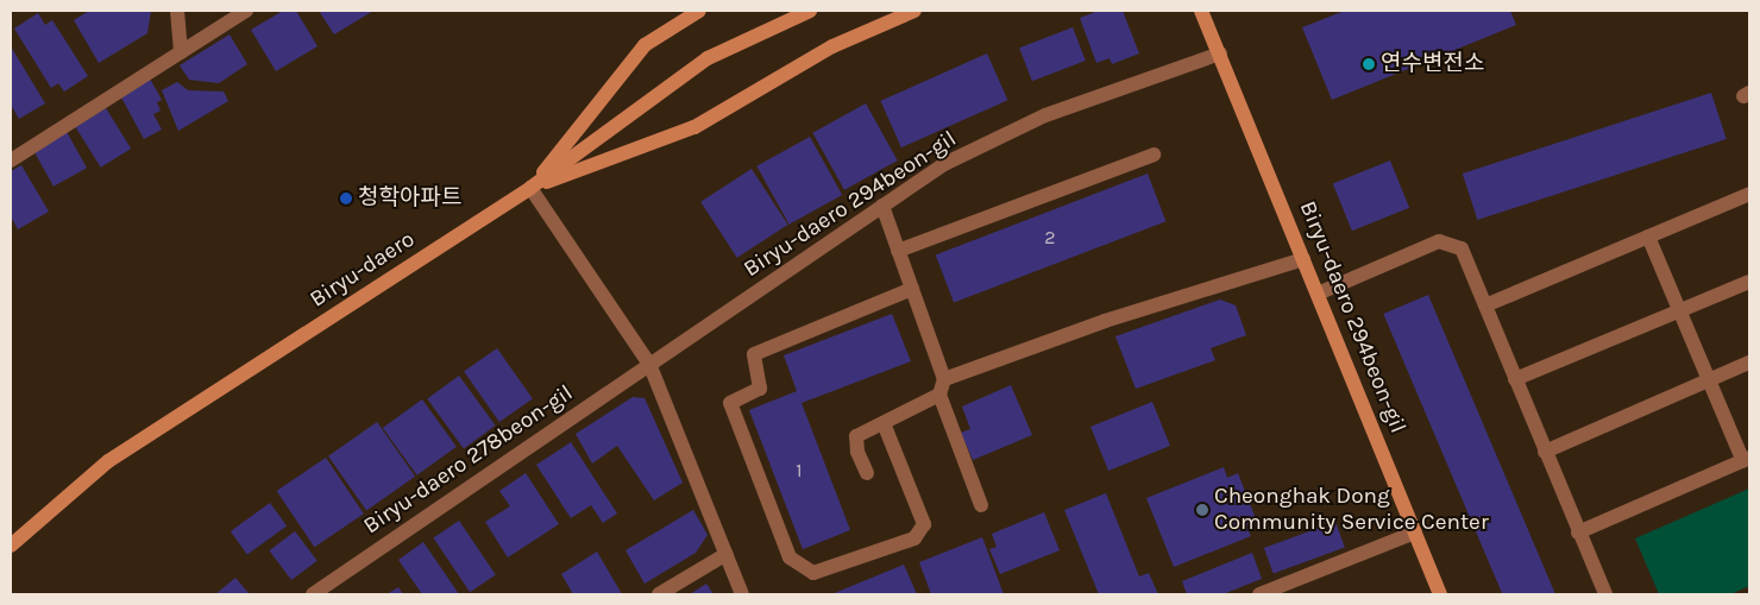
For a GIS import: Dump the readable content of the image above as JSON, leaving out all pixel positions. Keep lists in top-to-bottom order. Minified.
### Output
{"streets":{"main road":["Biryu-daero 294beon-gil","Biryu-daero"],"street":["Biryu-daero 278beon-gil"]},"crossings":[["Biryu-daero 294beon-gil","Biryu-daero 278beon-gil"]],"places":["연수변전소","청학아파트","Cheonghak Dong Community Service Center"],"house_numbers":["2","1"]}
